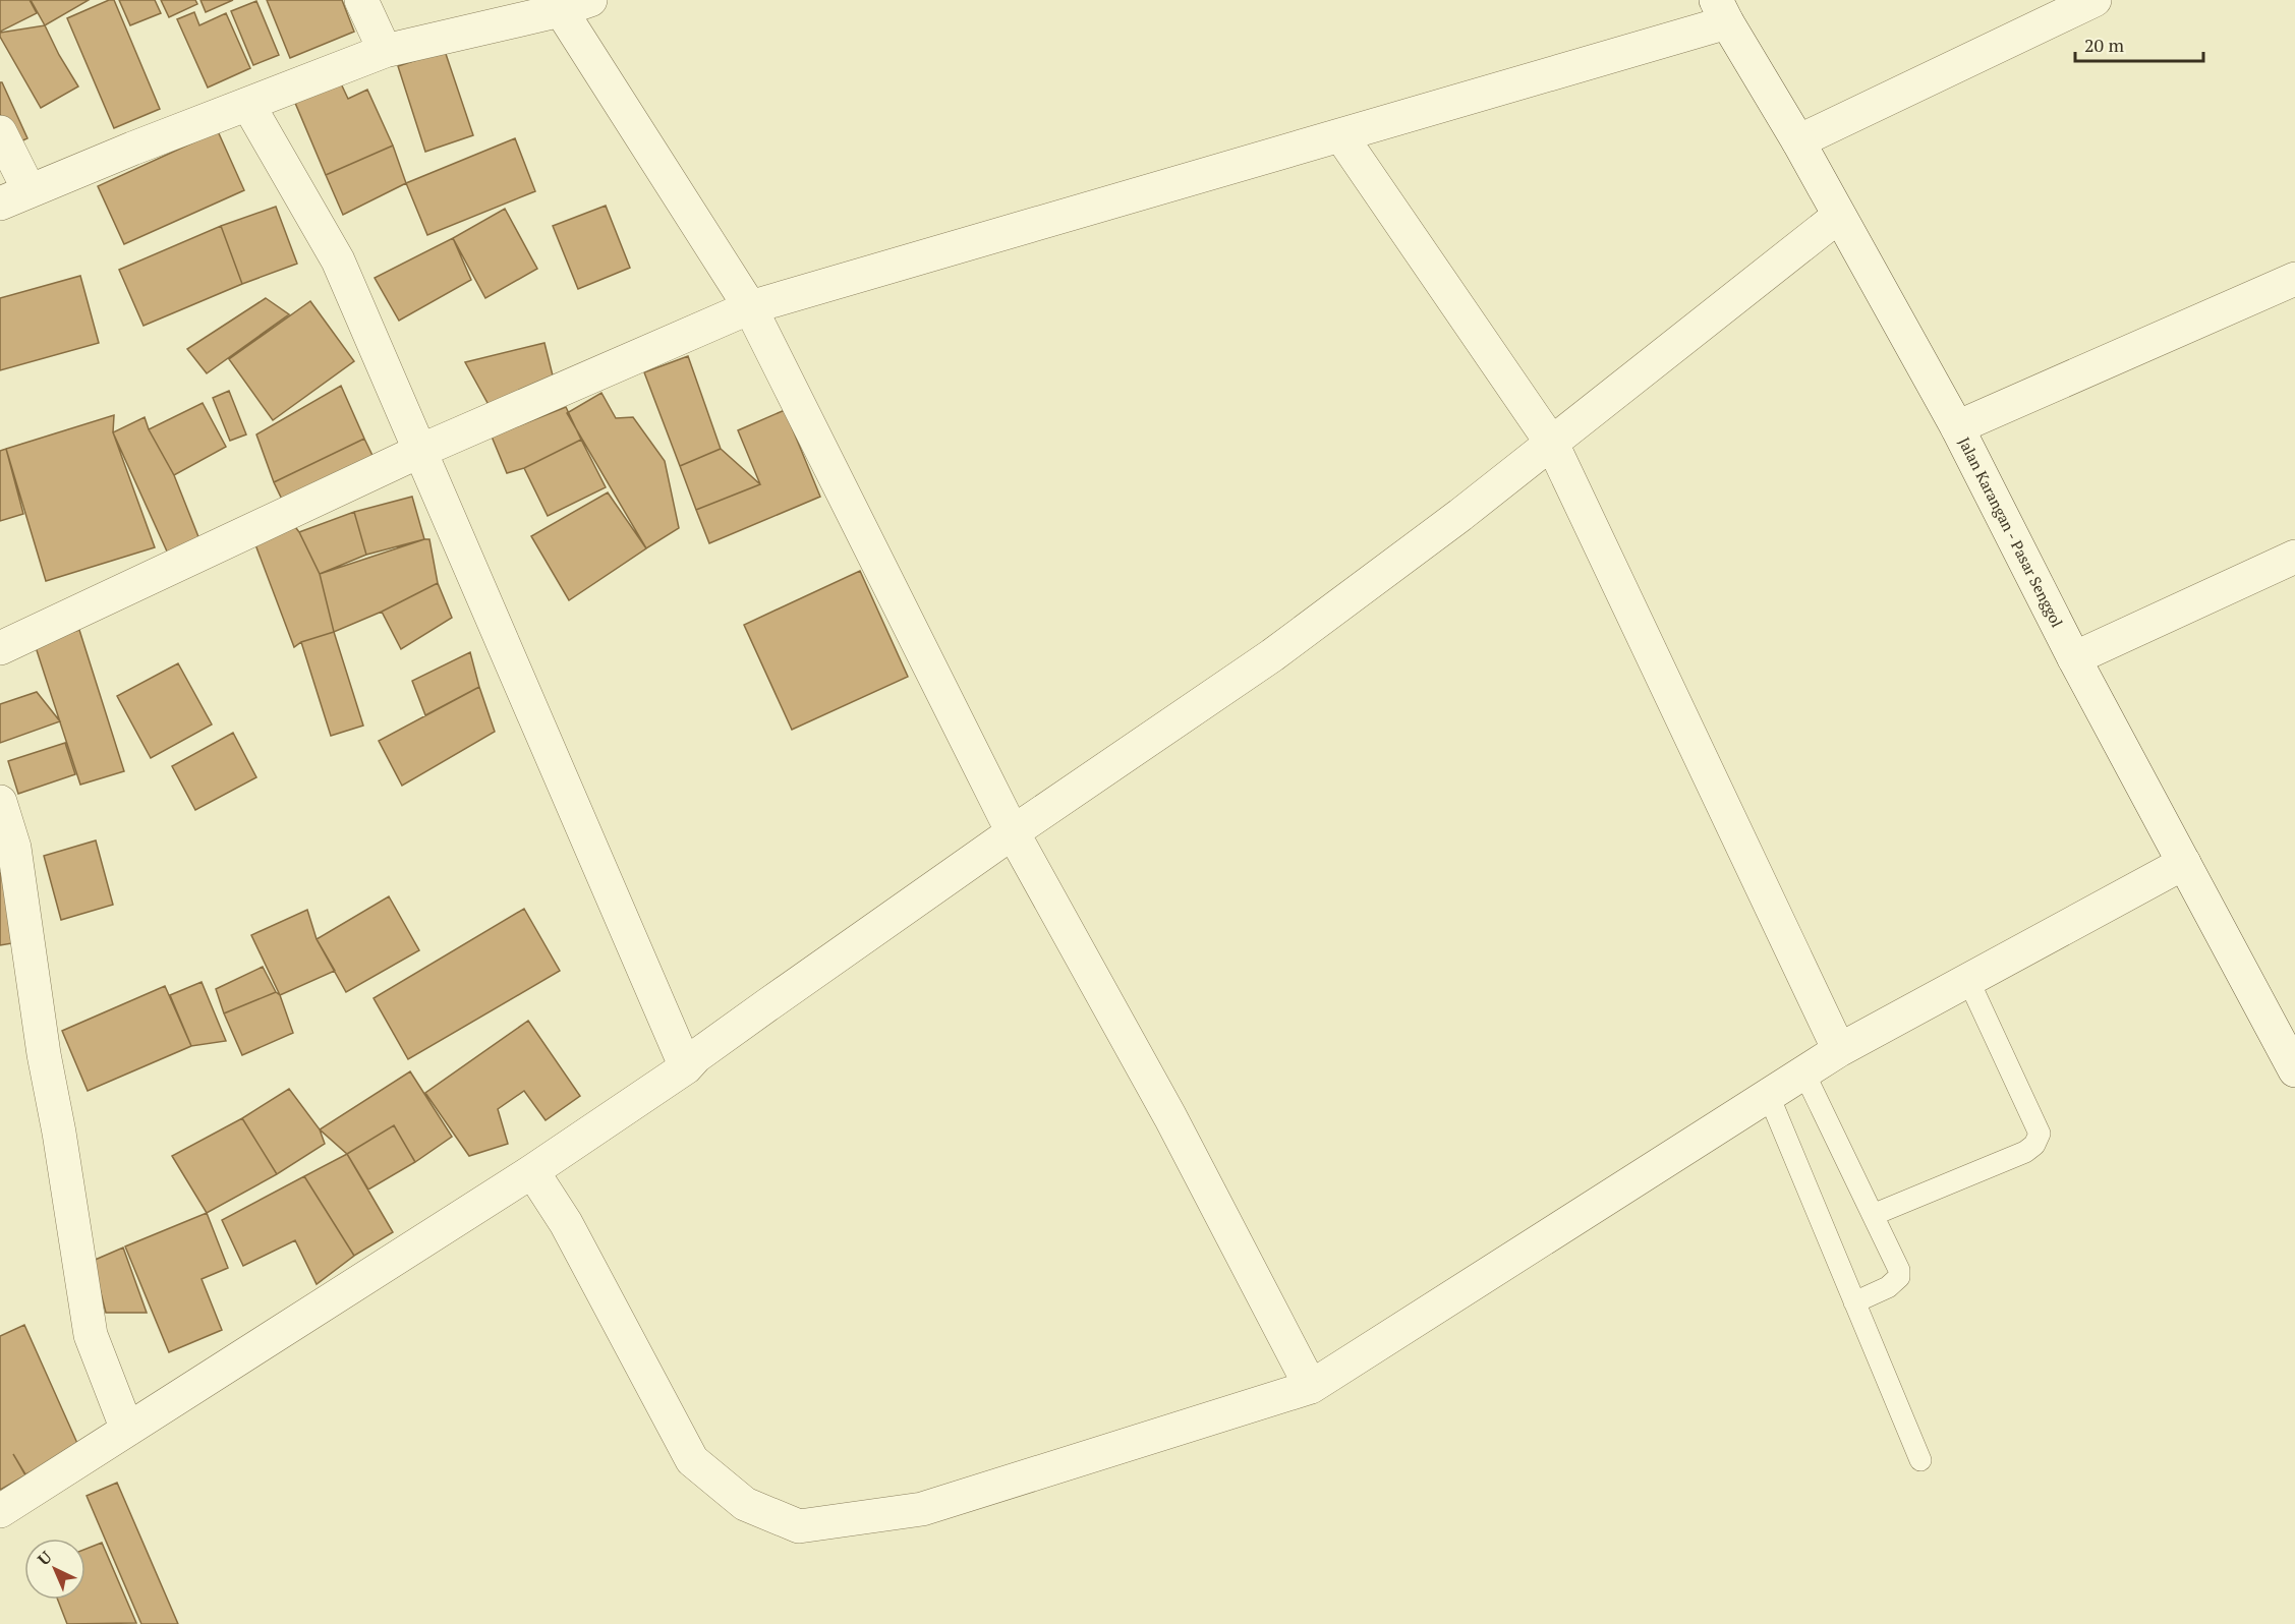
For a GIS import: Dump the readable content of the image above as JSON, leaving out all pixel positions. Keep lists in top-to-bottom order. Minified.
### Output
{"streets":{"street":["Jalan Karangan - Pasar Senggol"]},"scale_bar":"20 m","north":"top left"}
